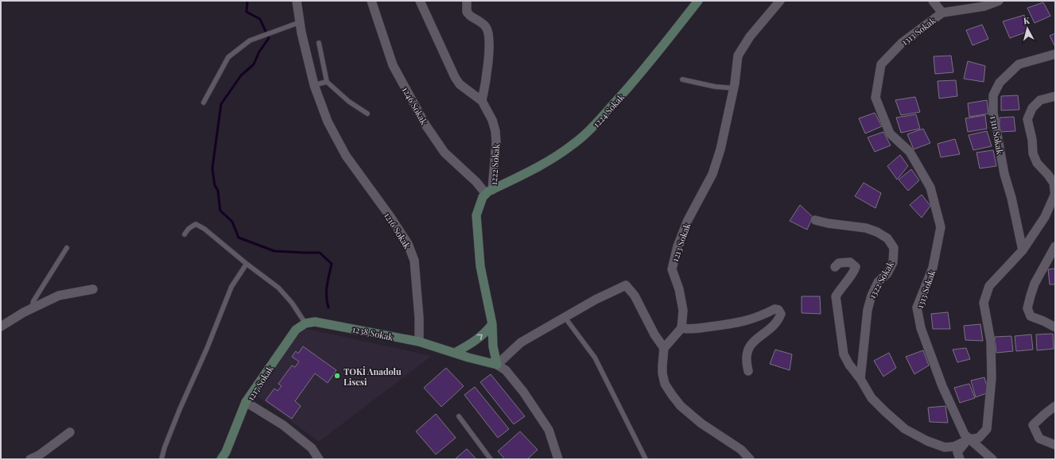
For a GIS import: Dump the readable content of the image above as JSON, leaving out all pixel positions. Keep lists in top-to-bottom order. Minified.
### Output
{"streets":{"main road":["1224 Sokak","1222 Sokak","1238 Sokak","1217 Sokak"],"street":["1313 Sokak","1246 Sokak","1311 Sokak","1216 Sokak","1213 Sokak","1322 Sokak"]},"crossings":[["1246 Sokak","1224 Sokak"],["1246 Sokak","1222 Sokak"],["1224 Sokak","1222 Sokak"],["1216 Sokak","1238 Sokak"],["1238 Sokak","1217 Sokak"]],"places":["TOKİ Anadolu Lisesi"],"north":"top"}
